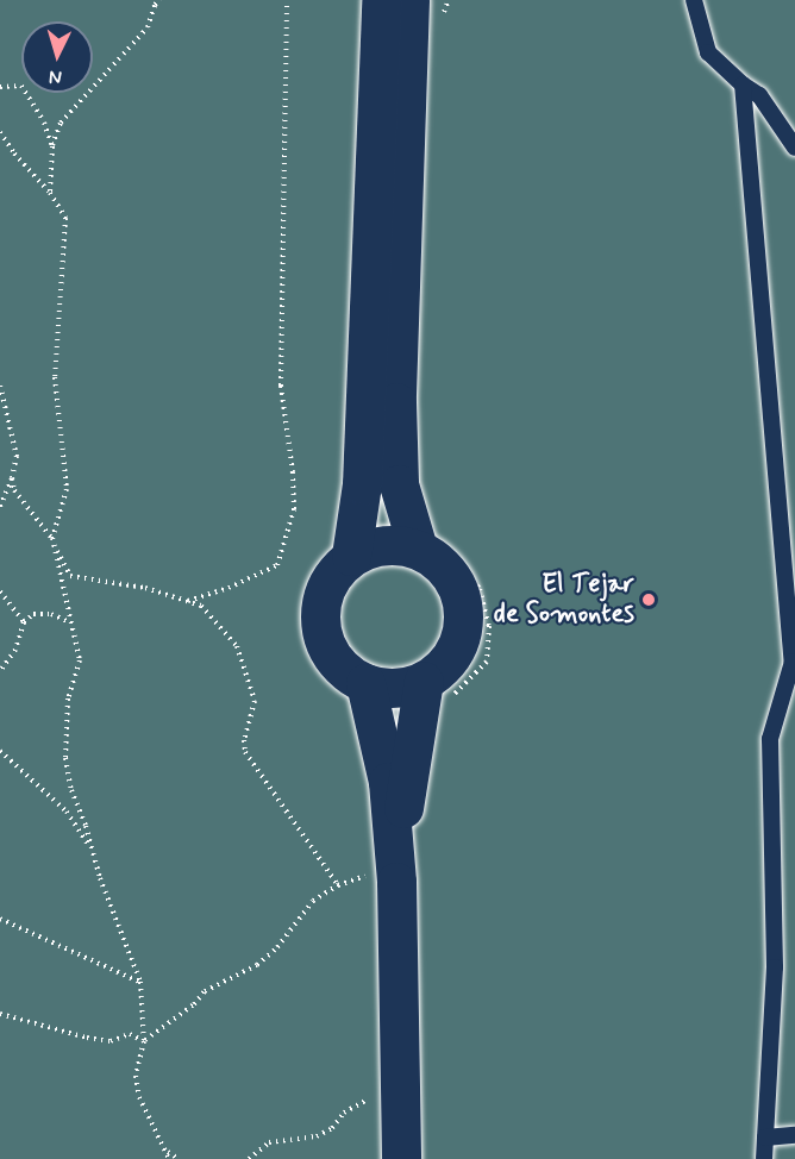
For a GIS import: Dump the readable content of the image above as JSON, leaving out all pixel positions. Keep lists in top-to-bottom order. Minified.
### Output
{"places":["El Tejar de Somontes"],"north":"bottom"}
